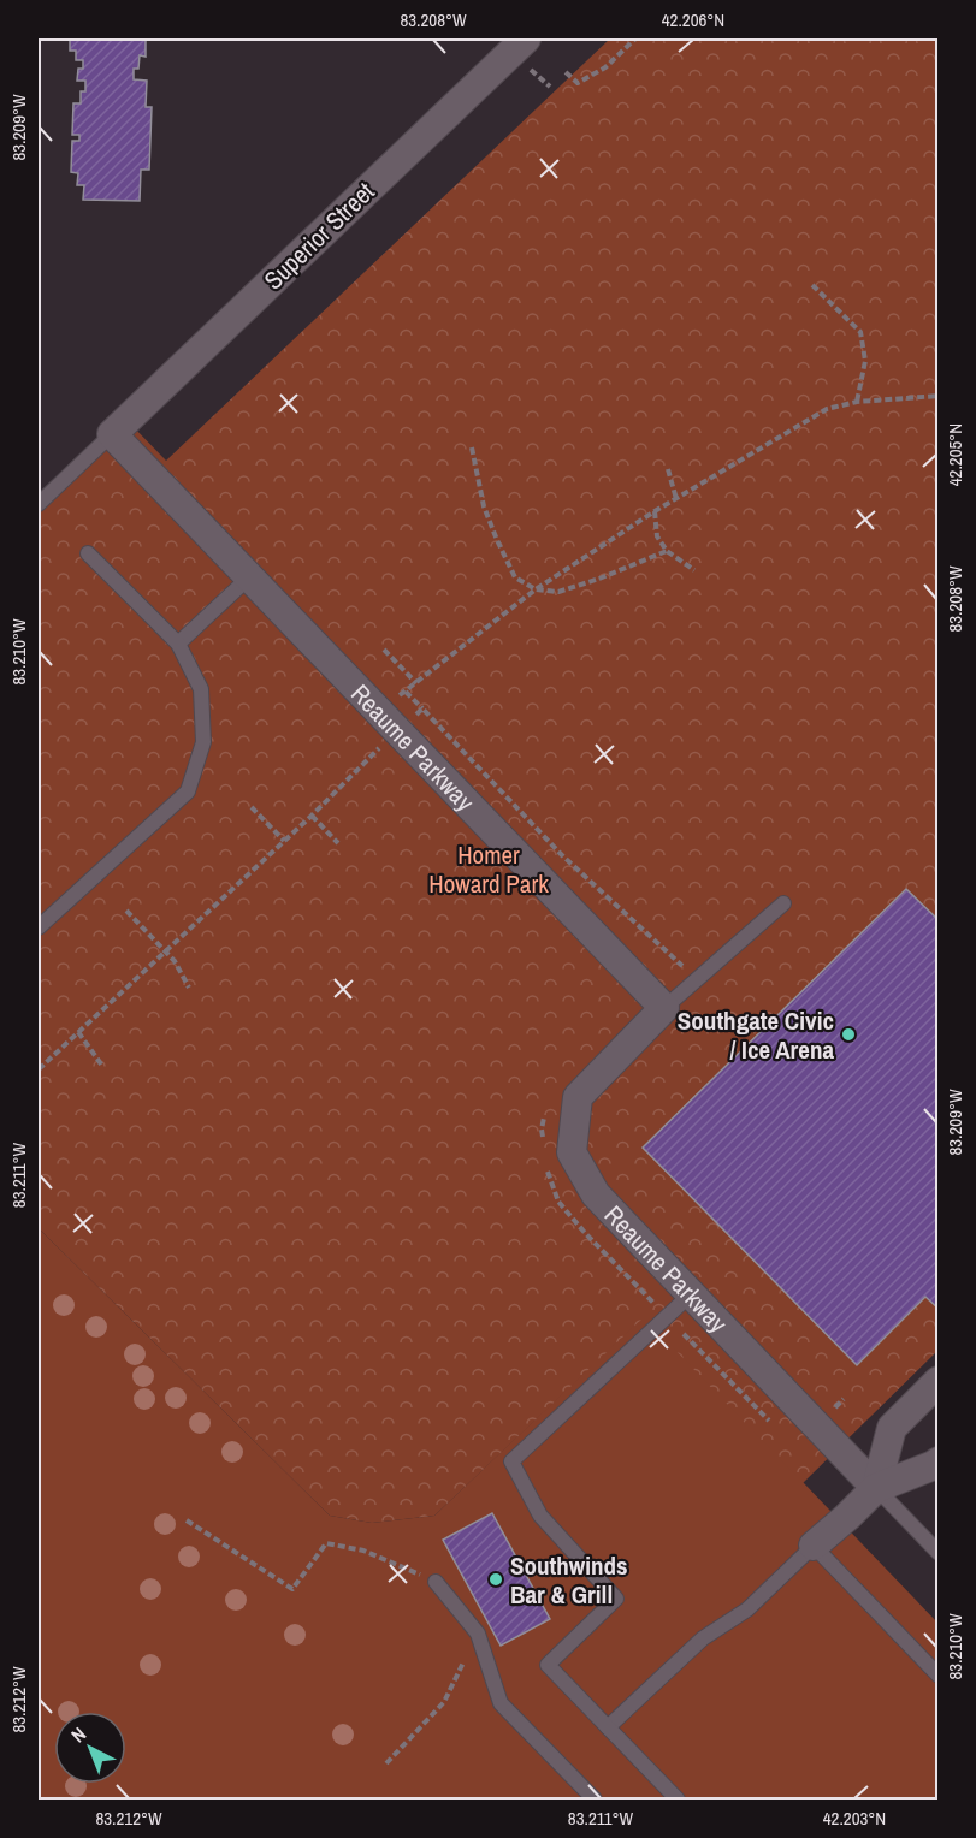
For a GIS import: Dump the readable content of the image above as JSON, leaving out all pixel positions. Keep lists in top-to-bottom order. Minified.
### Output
{"streets":{"street":["Superior Street","Reaume Parkway"]},"crossings":[["Superior Street","Reaume Parkway"]],"parks":["Homer Howard Park"],"places":["Southgate Civic / Ice Arena","Southwinds Bar & Grill"],"north":"top left","coordinates":["83.208°W","42.206°N","83.209°W","42.205°N","83.210°W","83.211°W","83.212°W","42.203°N"]}
